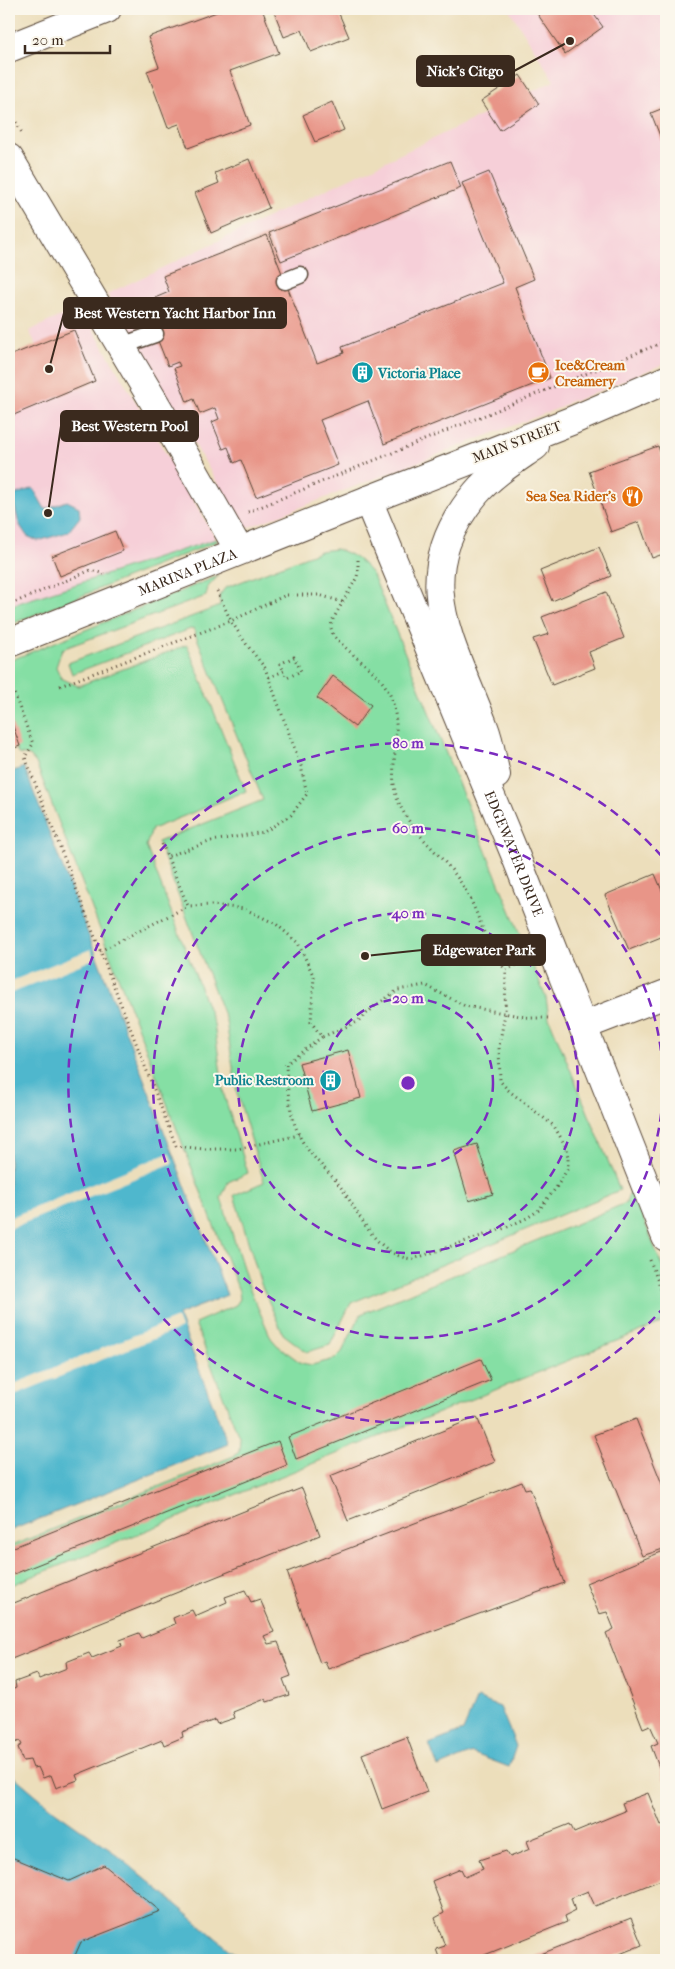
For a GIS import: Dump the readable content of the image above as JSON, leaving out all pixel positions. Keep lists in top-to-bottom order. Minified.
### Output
{"streets":{"main road":["MAIN STREET","MARINA PLAZA","EDGEWATER DRIVE"]},"crossings":[["MAIN STREET","MARINA PLAZA"],["MAIN STREET","EDGEWATER DRIVE"],["MARINA PLAZA","EDGEWATER DRIVE"]],"places":{"other":["Nick's Citgo","Best Western Yacht Harbor Inn","Best Western Pool","Edgewater Park"],"building":["Victoria Place","Public Restroom"],"cafe":["Ice&Cream Creamery"],"restaurant":["Sea Sea Rider's"]},"scale_bar":"20 m","rings":["80 m","60 m","40 m","20 m"]}
